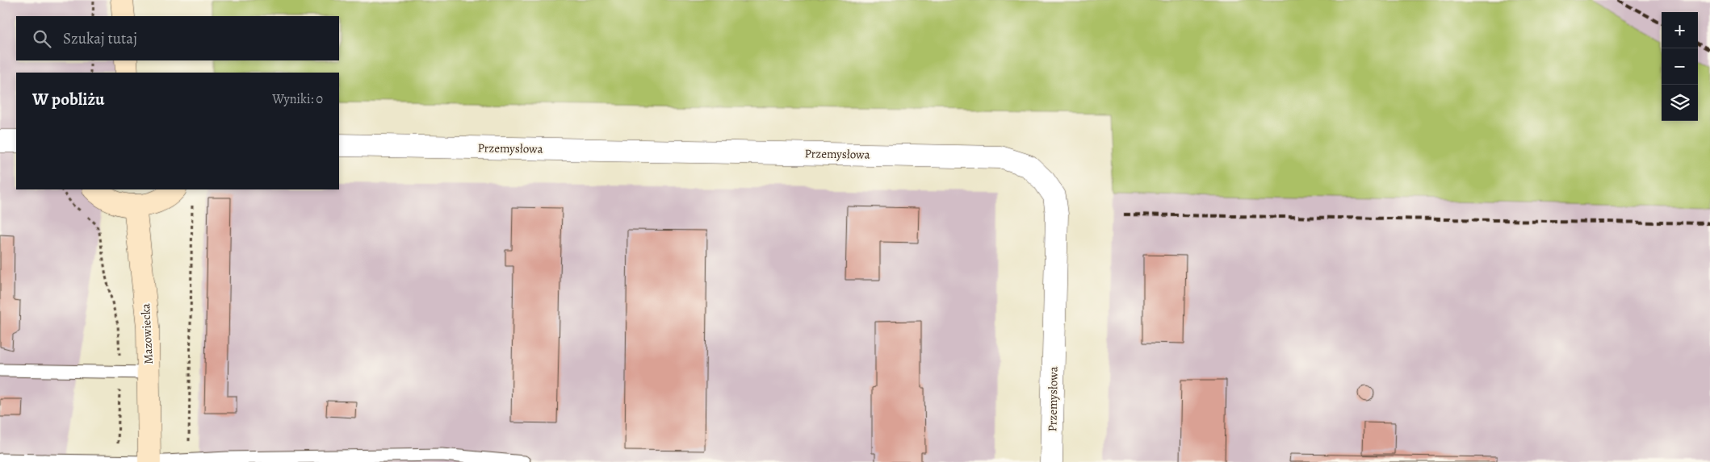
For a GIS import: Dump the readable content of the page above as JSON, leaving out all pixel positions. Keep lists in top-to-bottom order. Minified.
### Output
{"streets":{"street":["Przemysłowa","Mazowiecka"]},"page":{"map_buttons":["+","−"],"search":"Szukaj tutaj","heading":["W pobliżu","Wyniki: 0"]}}
